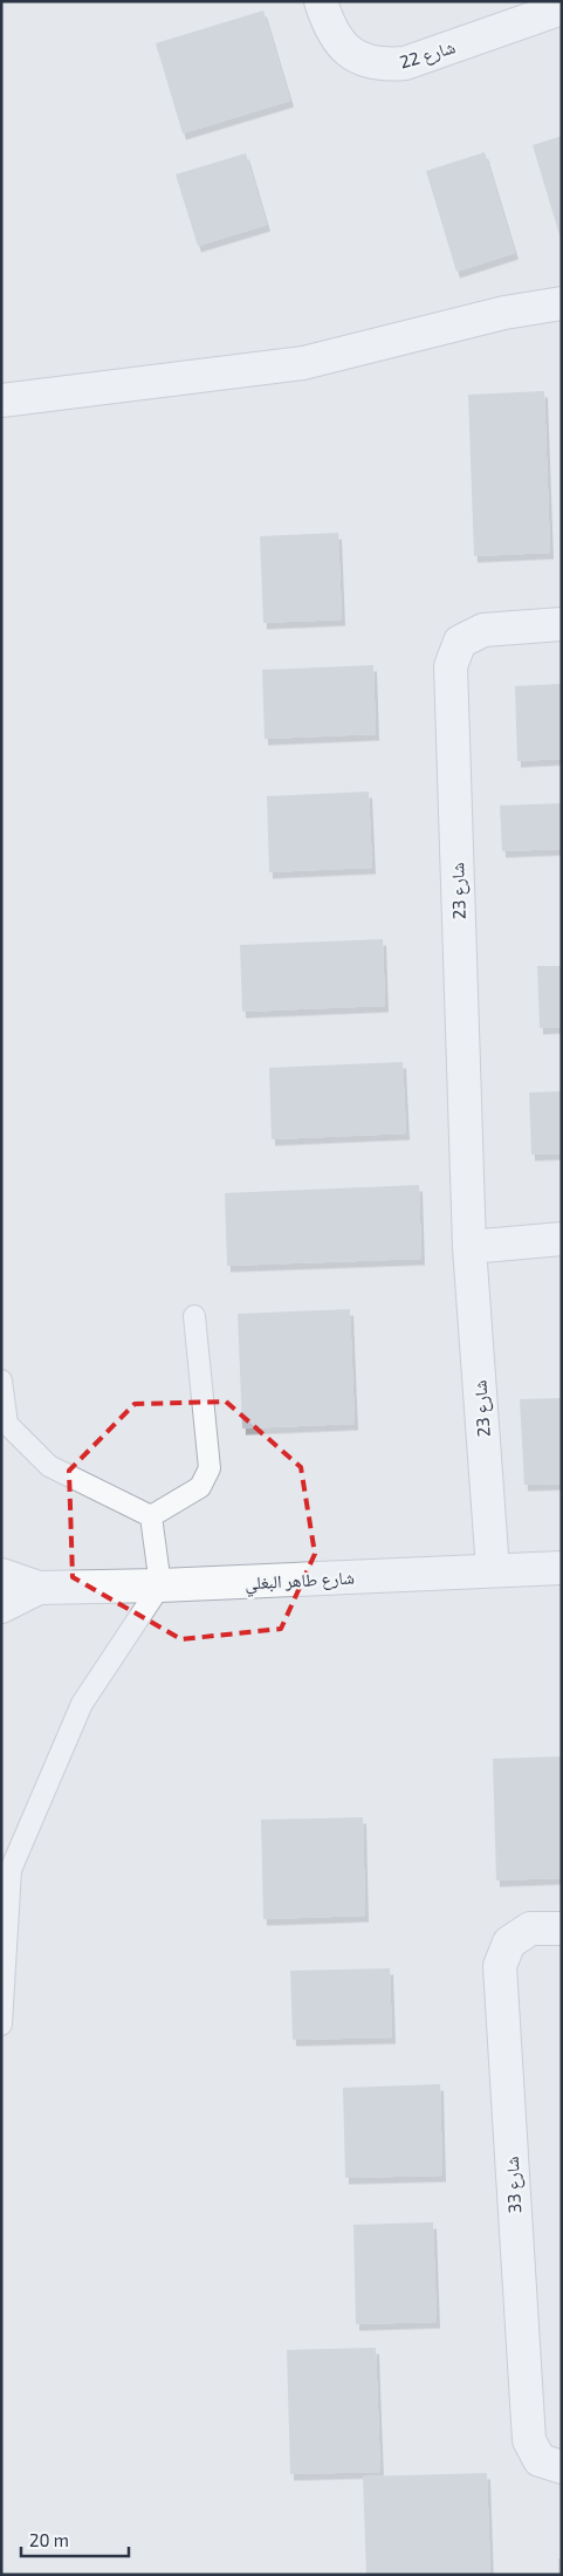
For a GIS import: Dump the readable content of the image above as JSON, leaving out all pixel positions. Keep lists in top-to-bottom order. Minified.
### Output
{"streets":{"street":["شارع 22","شارع 23","شارع طاهر البغلي","شارع 33"]},"crossings":[["شارع 23","شارع طاهر البغلي"]],"scale_bar":"20 m"}
